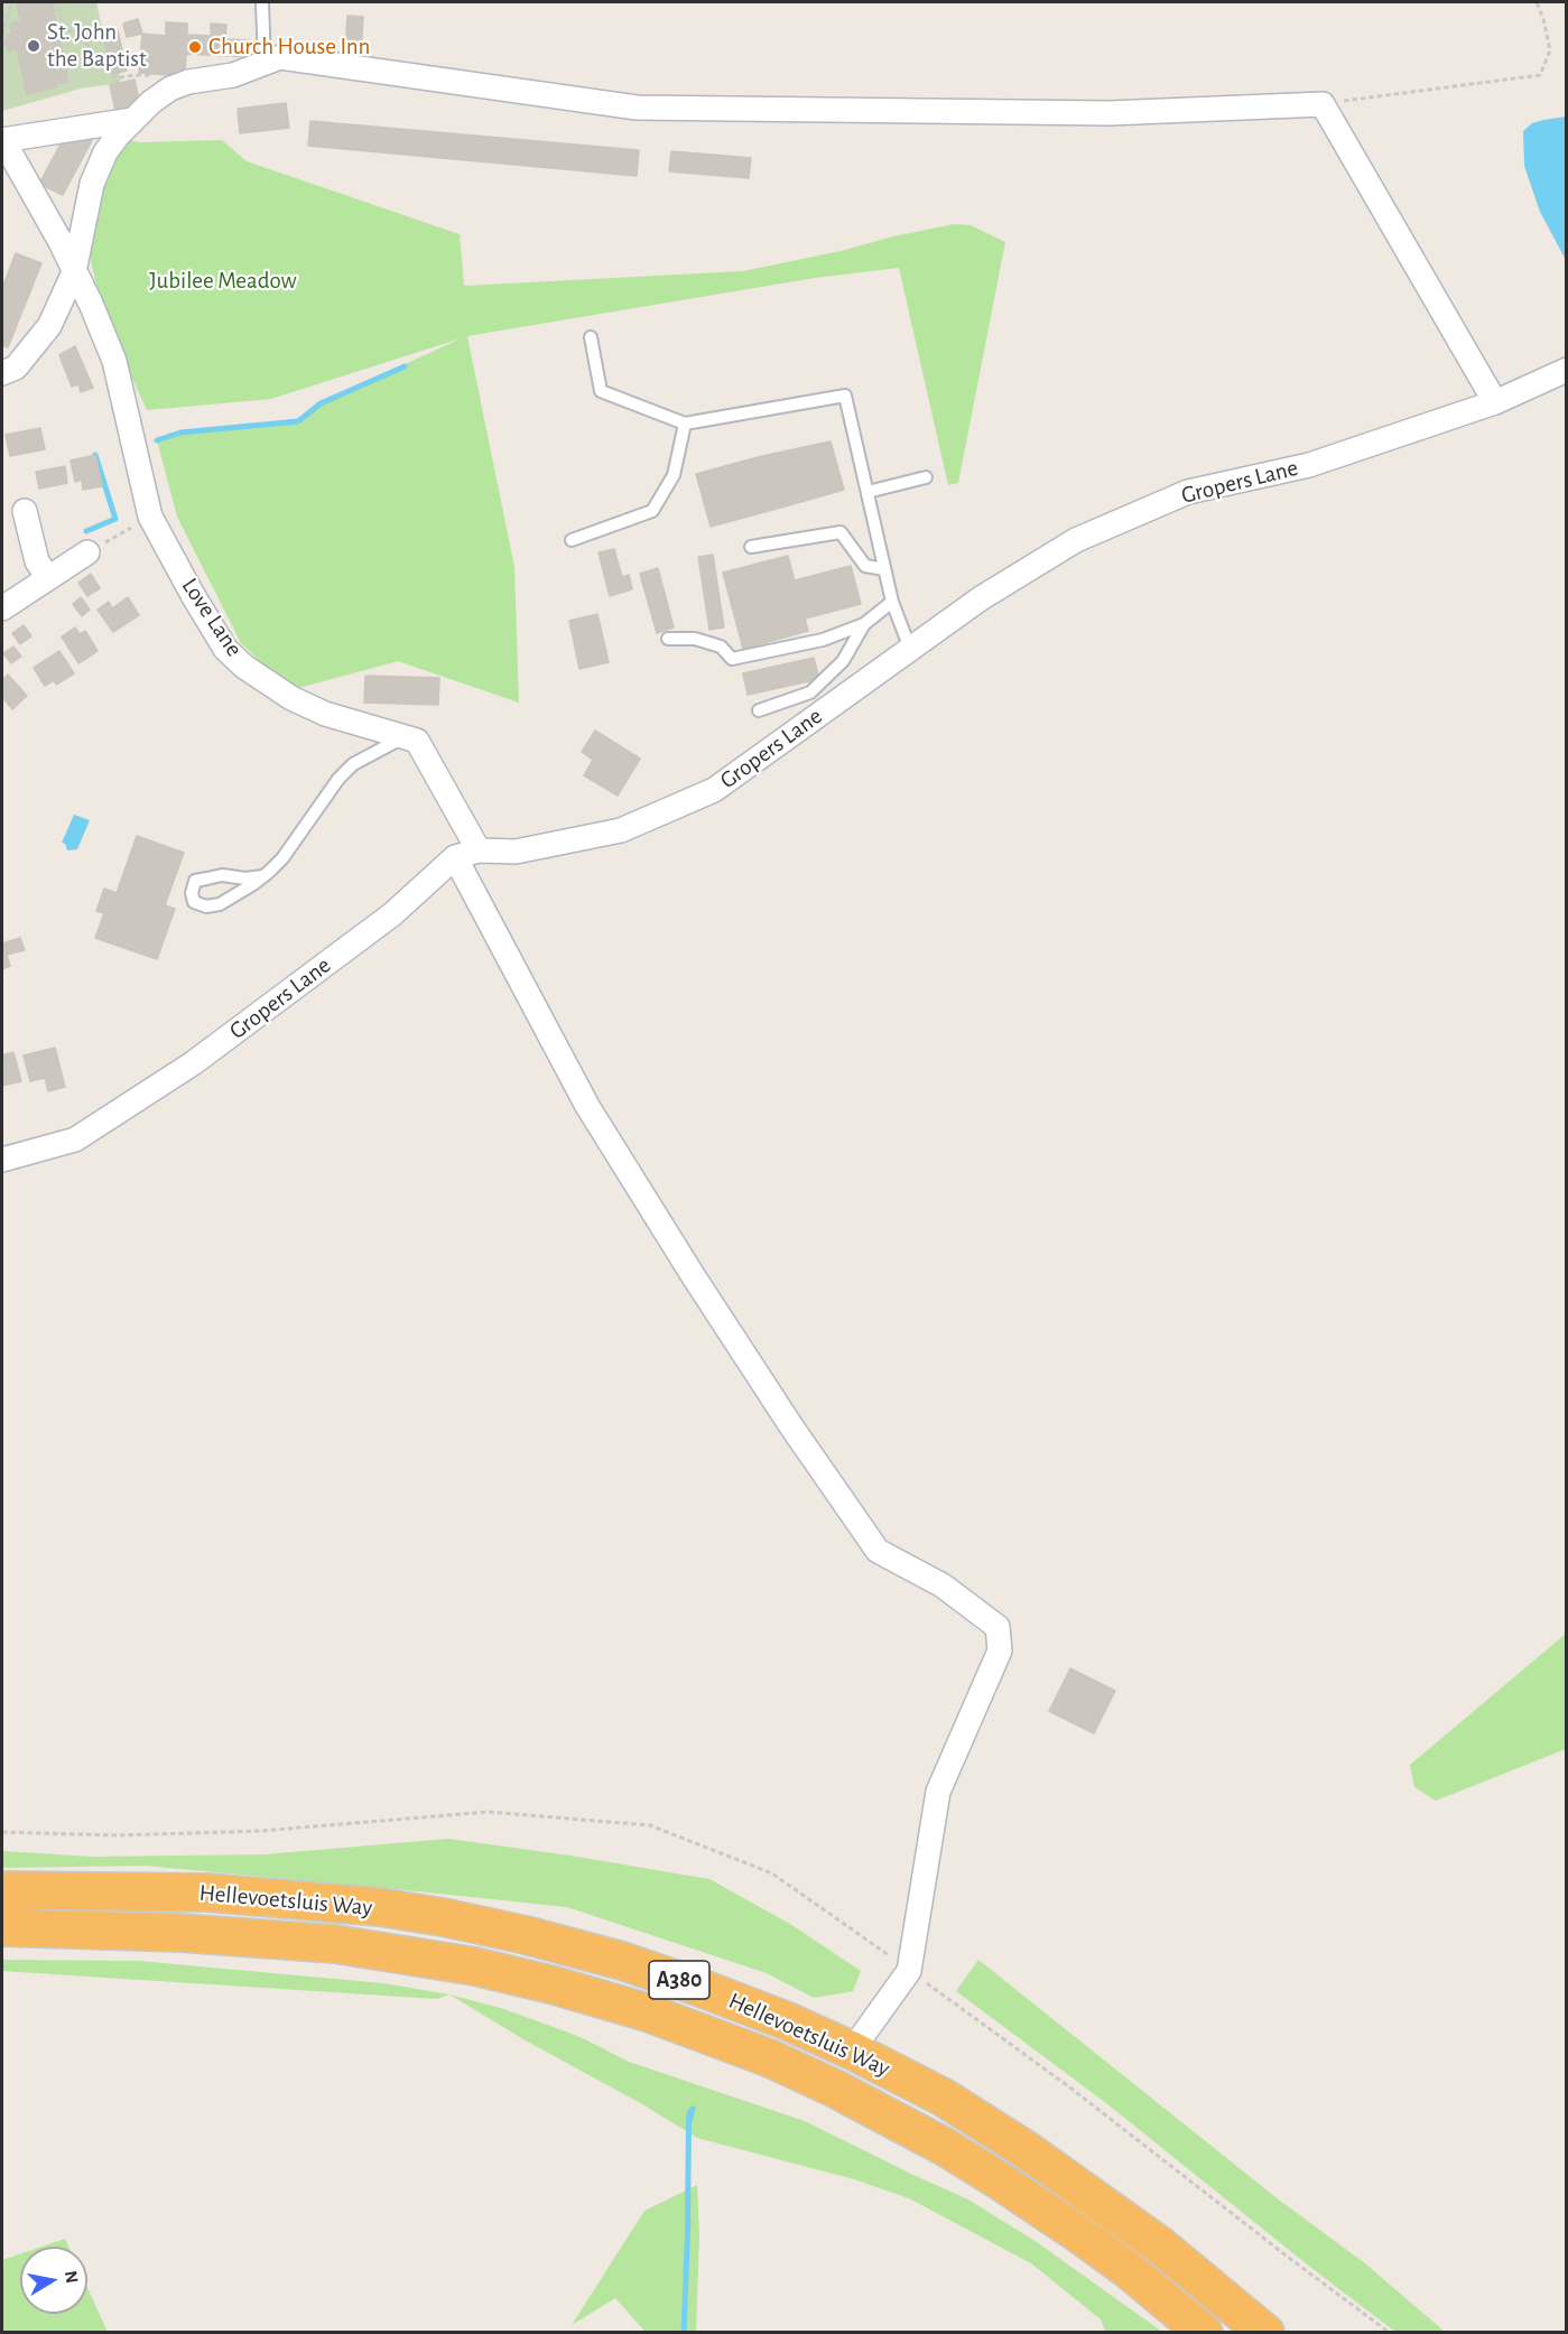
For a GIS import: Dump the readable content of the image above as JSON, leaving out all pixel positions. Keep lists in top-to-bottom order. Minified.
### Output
{"streets":{"highway":["Hellevoetsluis Way","A380"],"street":["Gropers Lane","Love Lane"]},"crossings":[["Gropers Lane","Love Lane"]],"parks":["Jubilee Meadow"],"places":["St. John the Baptist","Church House Inn"],"north":"right"}
